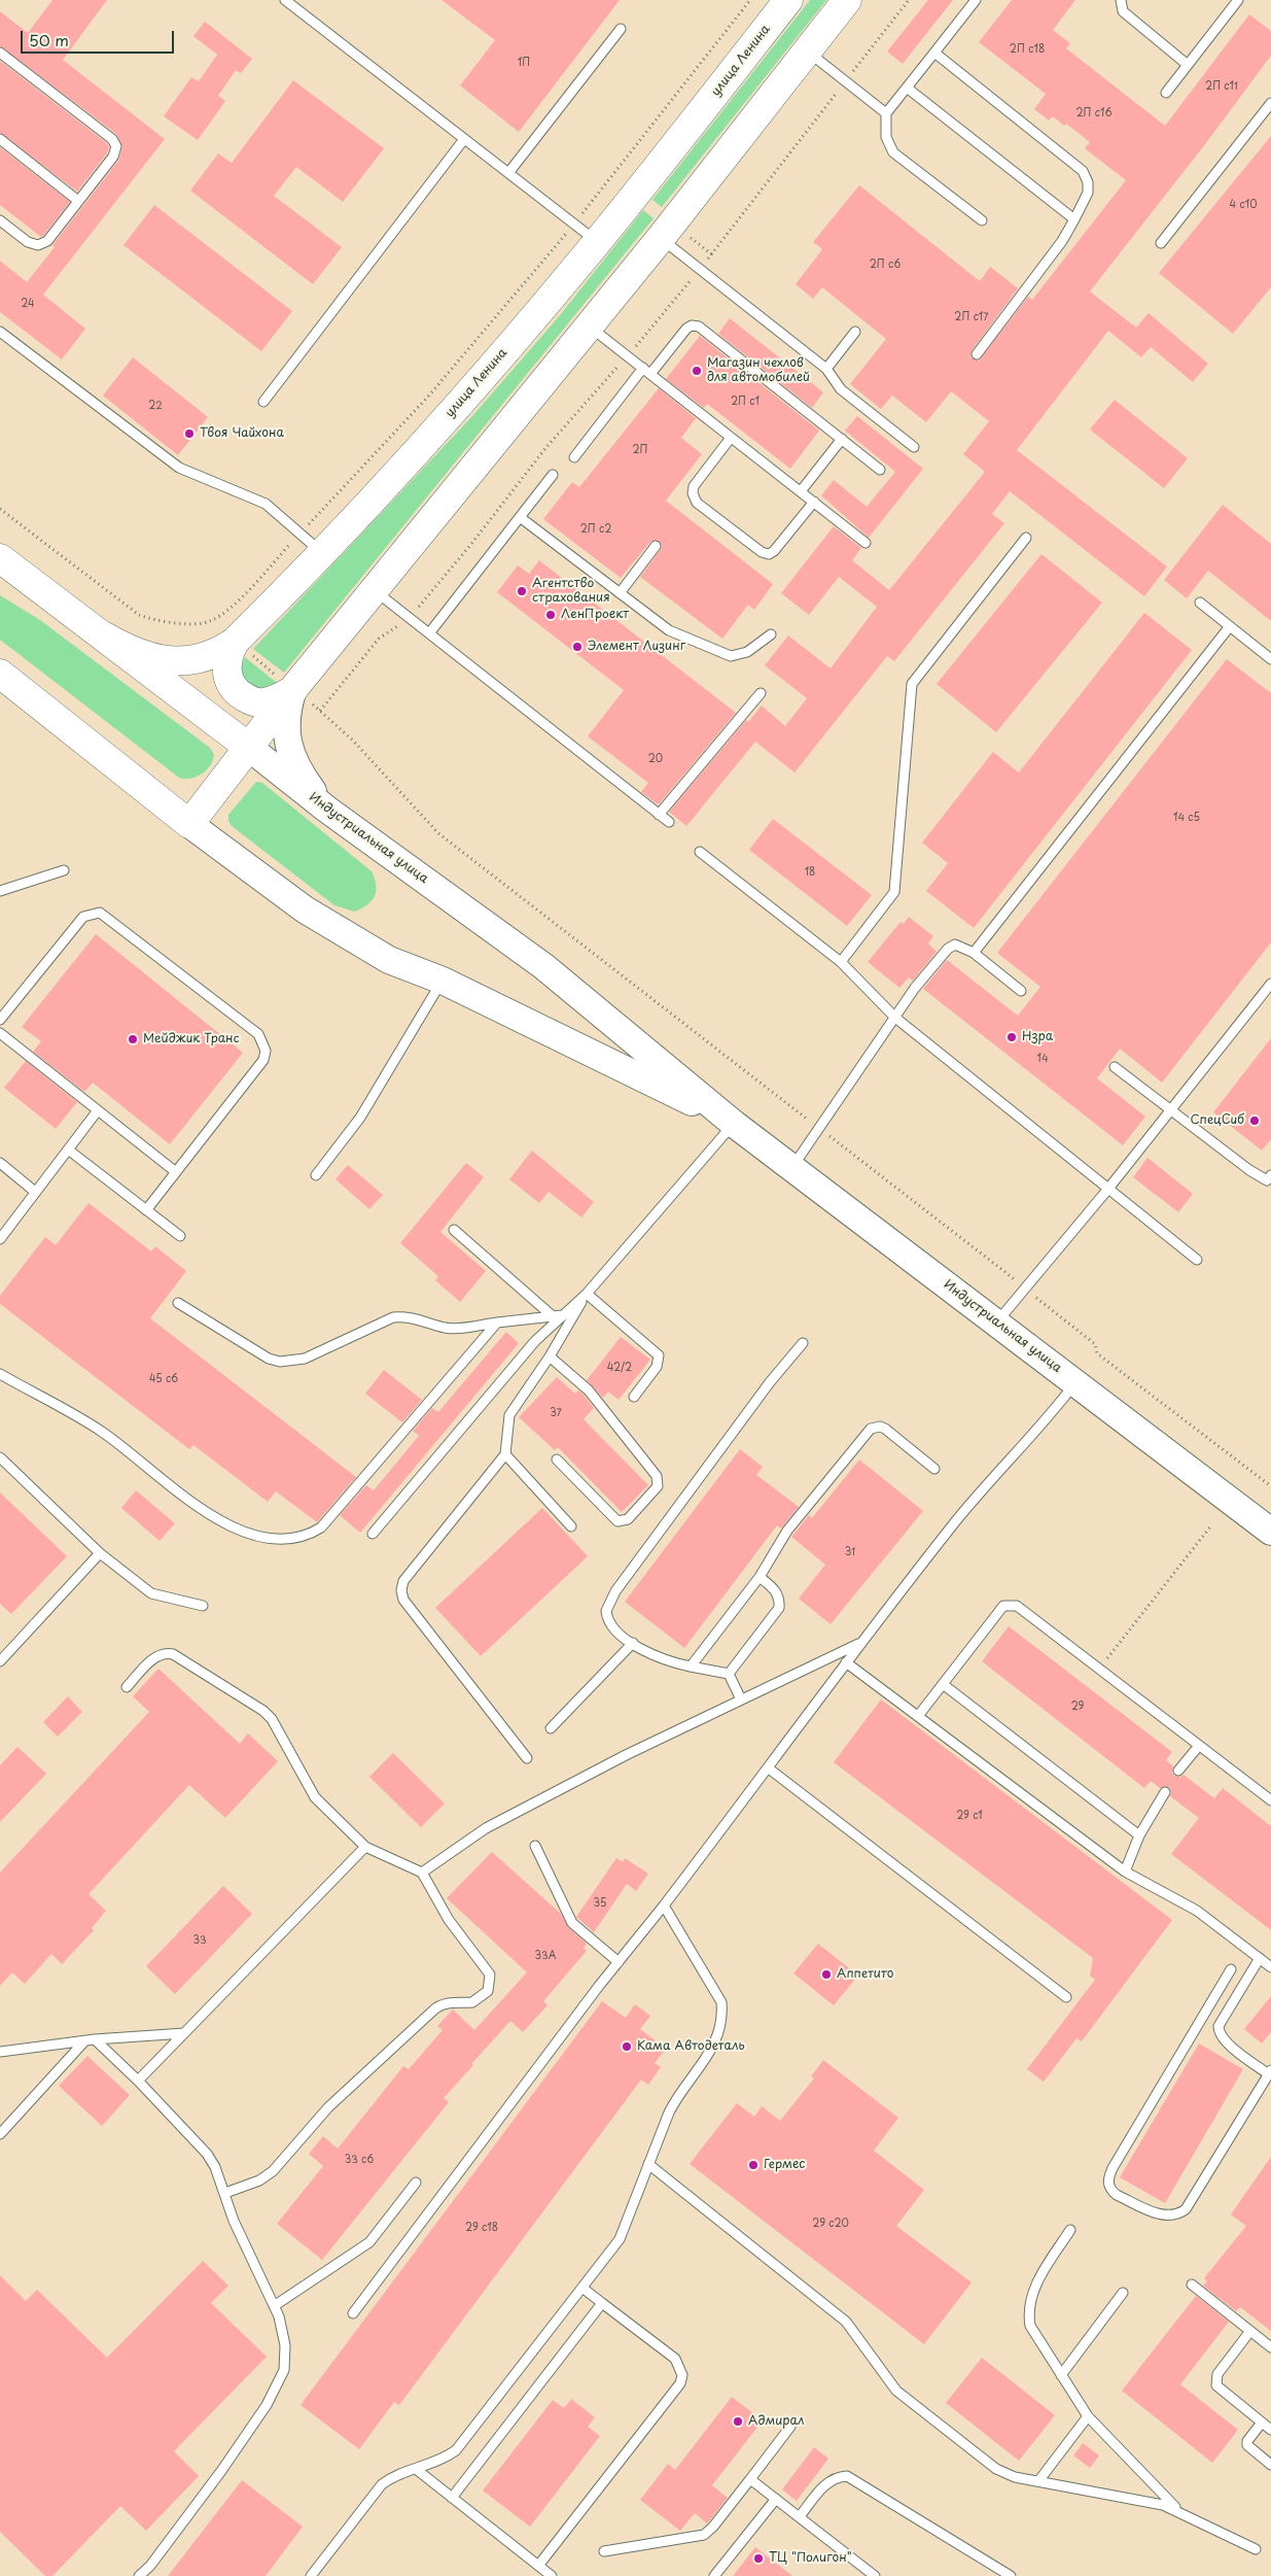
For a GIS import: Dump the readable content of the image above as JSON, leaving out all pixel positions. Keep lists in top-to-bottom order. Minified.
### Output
{"streets":{"main road":["улица Ленина","Индустриальная улица"]},"crossings":[["улица Ленина","Индустриальная улица"]],"places":["Магазин чехлов для автомобилей","Твоя Чайхона","Агентство страхования","ЛенПроект","Элемент Лизинг","Нзра","Мейджик Транс","СпецСиб","Аппетито","Кама Автодеталь","Гермес","Адмирал","ТЦ \"Полигон\""],"house_numbers":["2П с18","1П","2П с11","2П с16","4 с10","2П с6","24","2П с17","2П с1","22","2П","2П с2","20","14 с5","18","14","42/2","45 с6","37","31","29","29 с1","35","33","33А","33 с6","29 с20","29 с18"],"scale_bar":"50 m"}
